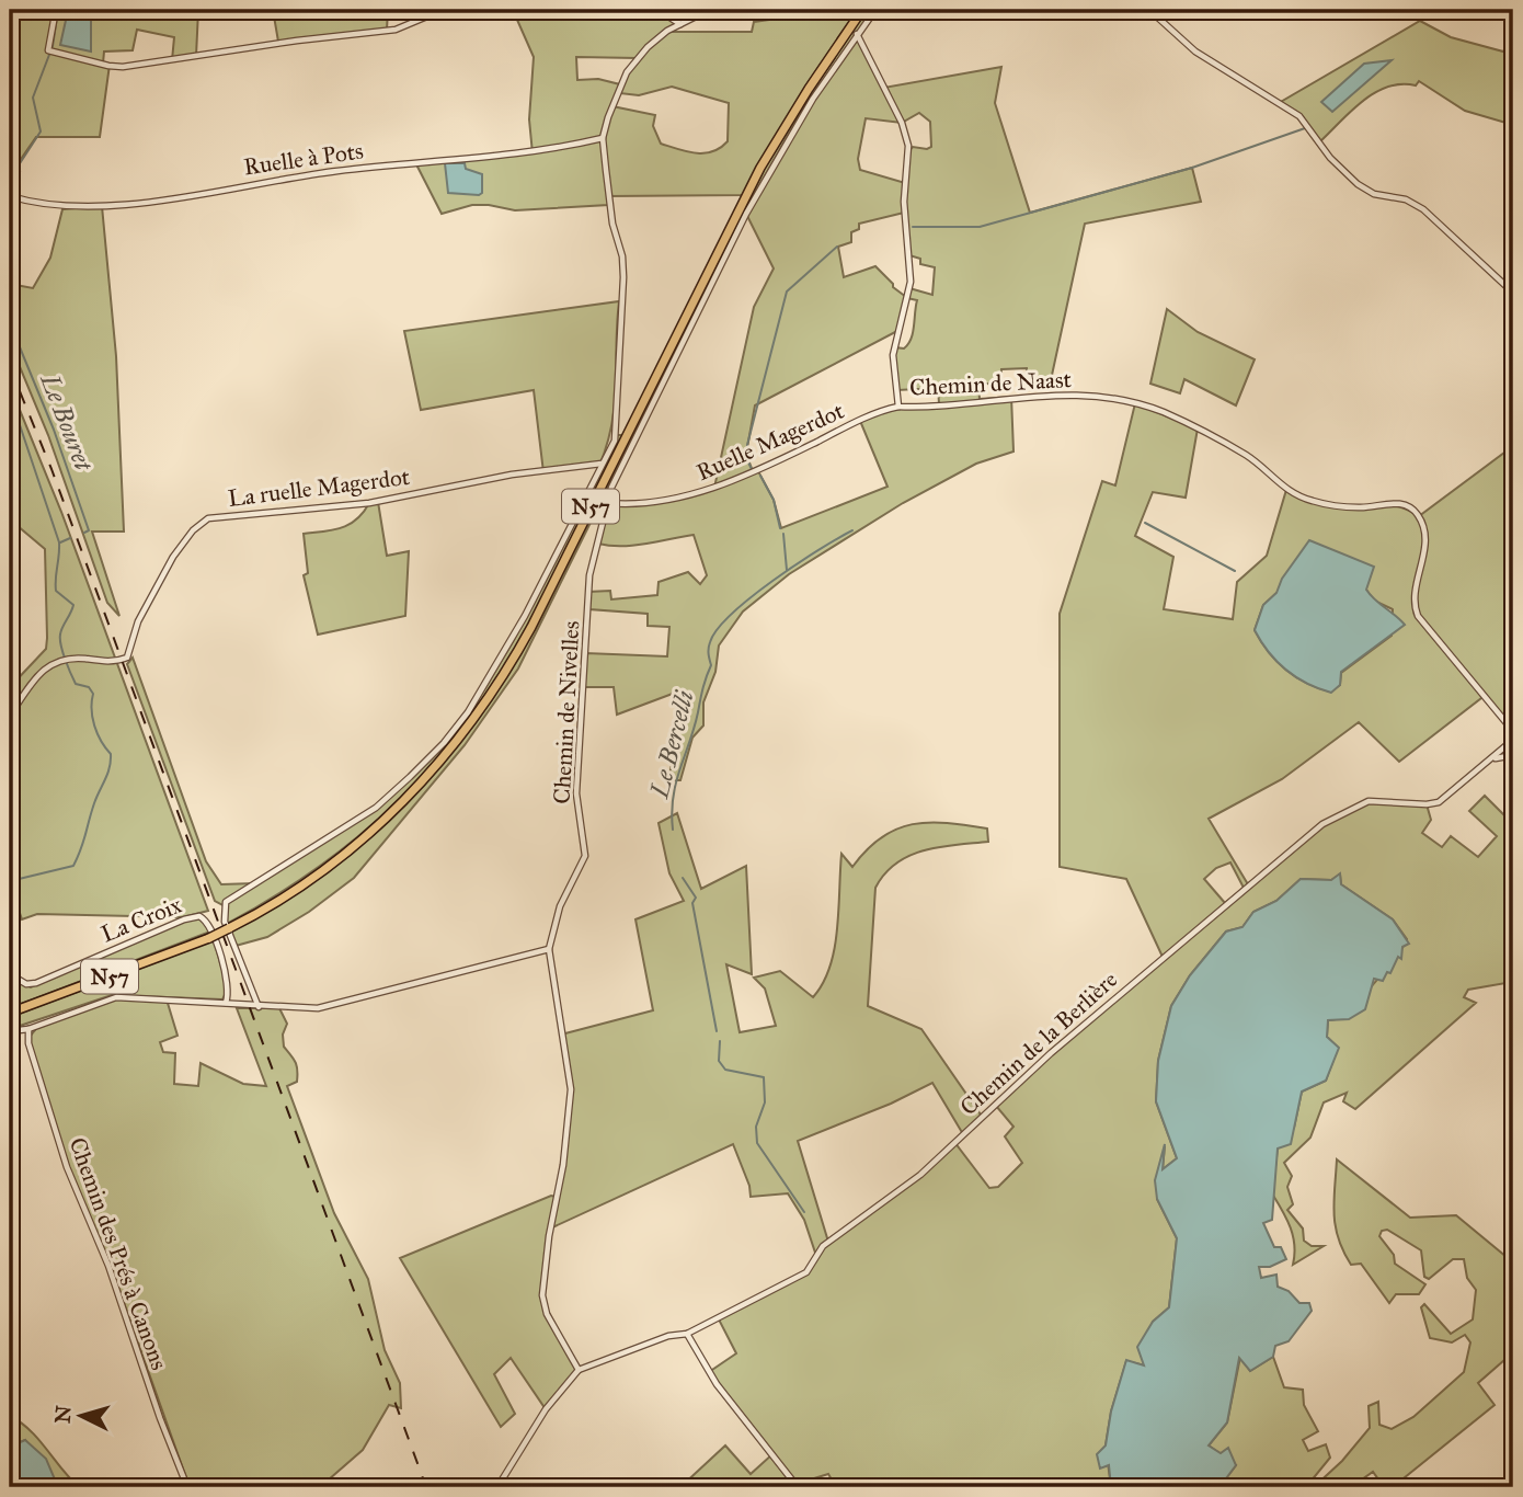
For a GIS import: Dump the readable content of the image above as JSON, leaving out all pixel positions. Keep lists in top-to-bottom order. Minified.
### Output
{"streets":{"highway":["N57"],"street":["Ruelle à Pots","Chemin de Naast","Ruelle Magerdot","La ruelle Magerdot","Chemin de Nivelles","La Croix","Chemin de la Berlière","Chemin des Prés à Canons"]},"crossings":[["Ruelle à Pots","Chemin de Nivelles"],["Chemin de Naast","Ruelle Magerdot"],["Chemin de Naast","Chemin de Nivelles"],["Ruelle Magerdot","Chemin de Nivelles"],["La ruelle Magerdot","Chemin de Nivelles"],["Chemin de Nivelles","Chemin de la Berlière"]],"water":["Le Bouret","Le Bercelli"],"north":"left"}
